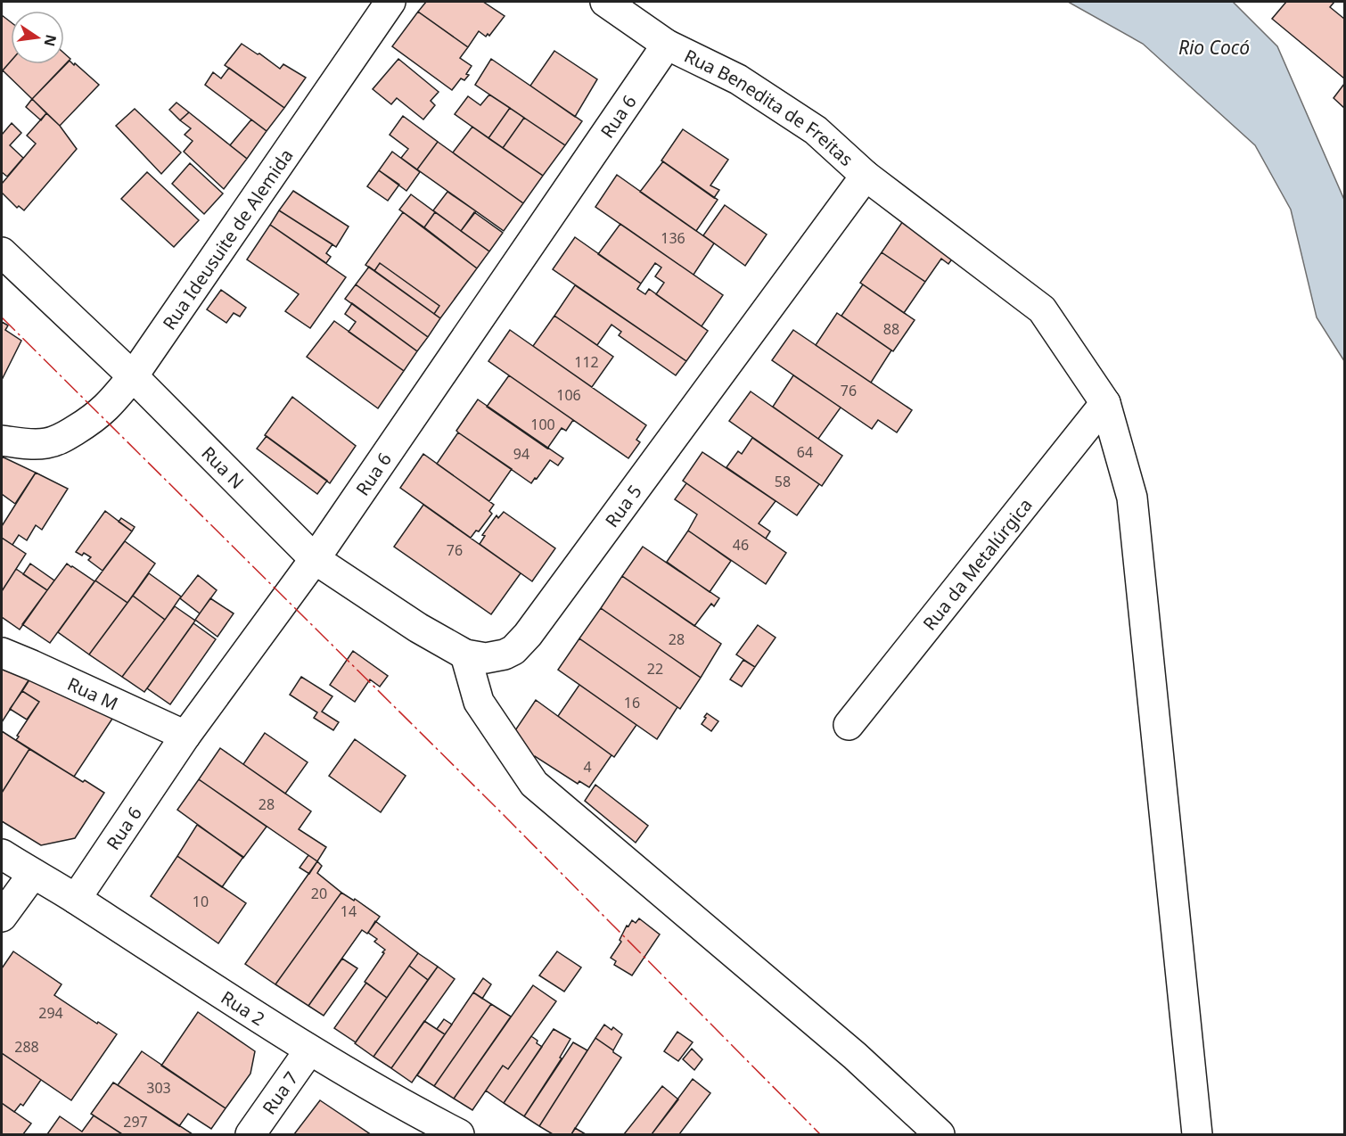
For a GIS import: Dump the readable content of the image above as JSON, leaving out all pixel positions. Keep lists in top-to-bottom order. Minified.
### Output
{"streets":{"street":["Rua Benedita de Freitas","Rua 6","Rua Ideusuite de Alemida","Rua N","Rua 5","Rua da Metalúrgica","Rua M","Rua 2","Rua 7"]},"crossings":[["Rua Benedita de Freitas","Rua 6"],["Rua Benedita de Freitas","Rua 5"],["Rua Benedita de Freitas","Rua da Metalúrgica"],["Rua 6","Rua N"],["Rua 6","Rua 5"],["Rua 6","Rua M"],["Rua 6","Rua 2"],["Rua Ideusuite de Alemida","Rua N"],["Rua N","Rua 5"],["Rua 2","Rua 7"]],"water":["Rio Cocó"],"house_numbers":["136","88","112","76","106","100","64","94","58","46","76","28","22","16","4","28","20","10","14","294","288","303","297"],"north":"right"}
